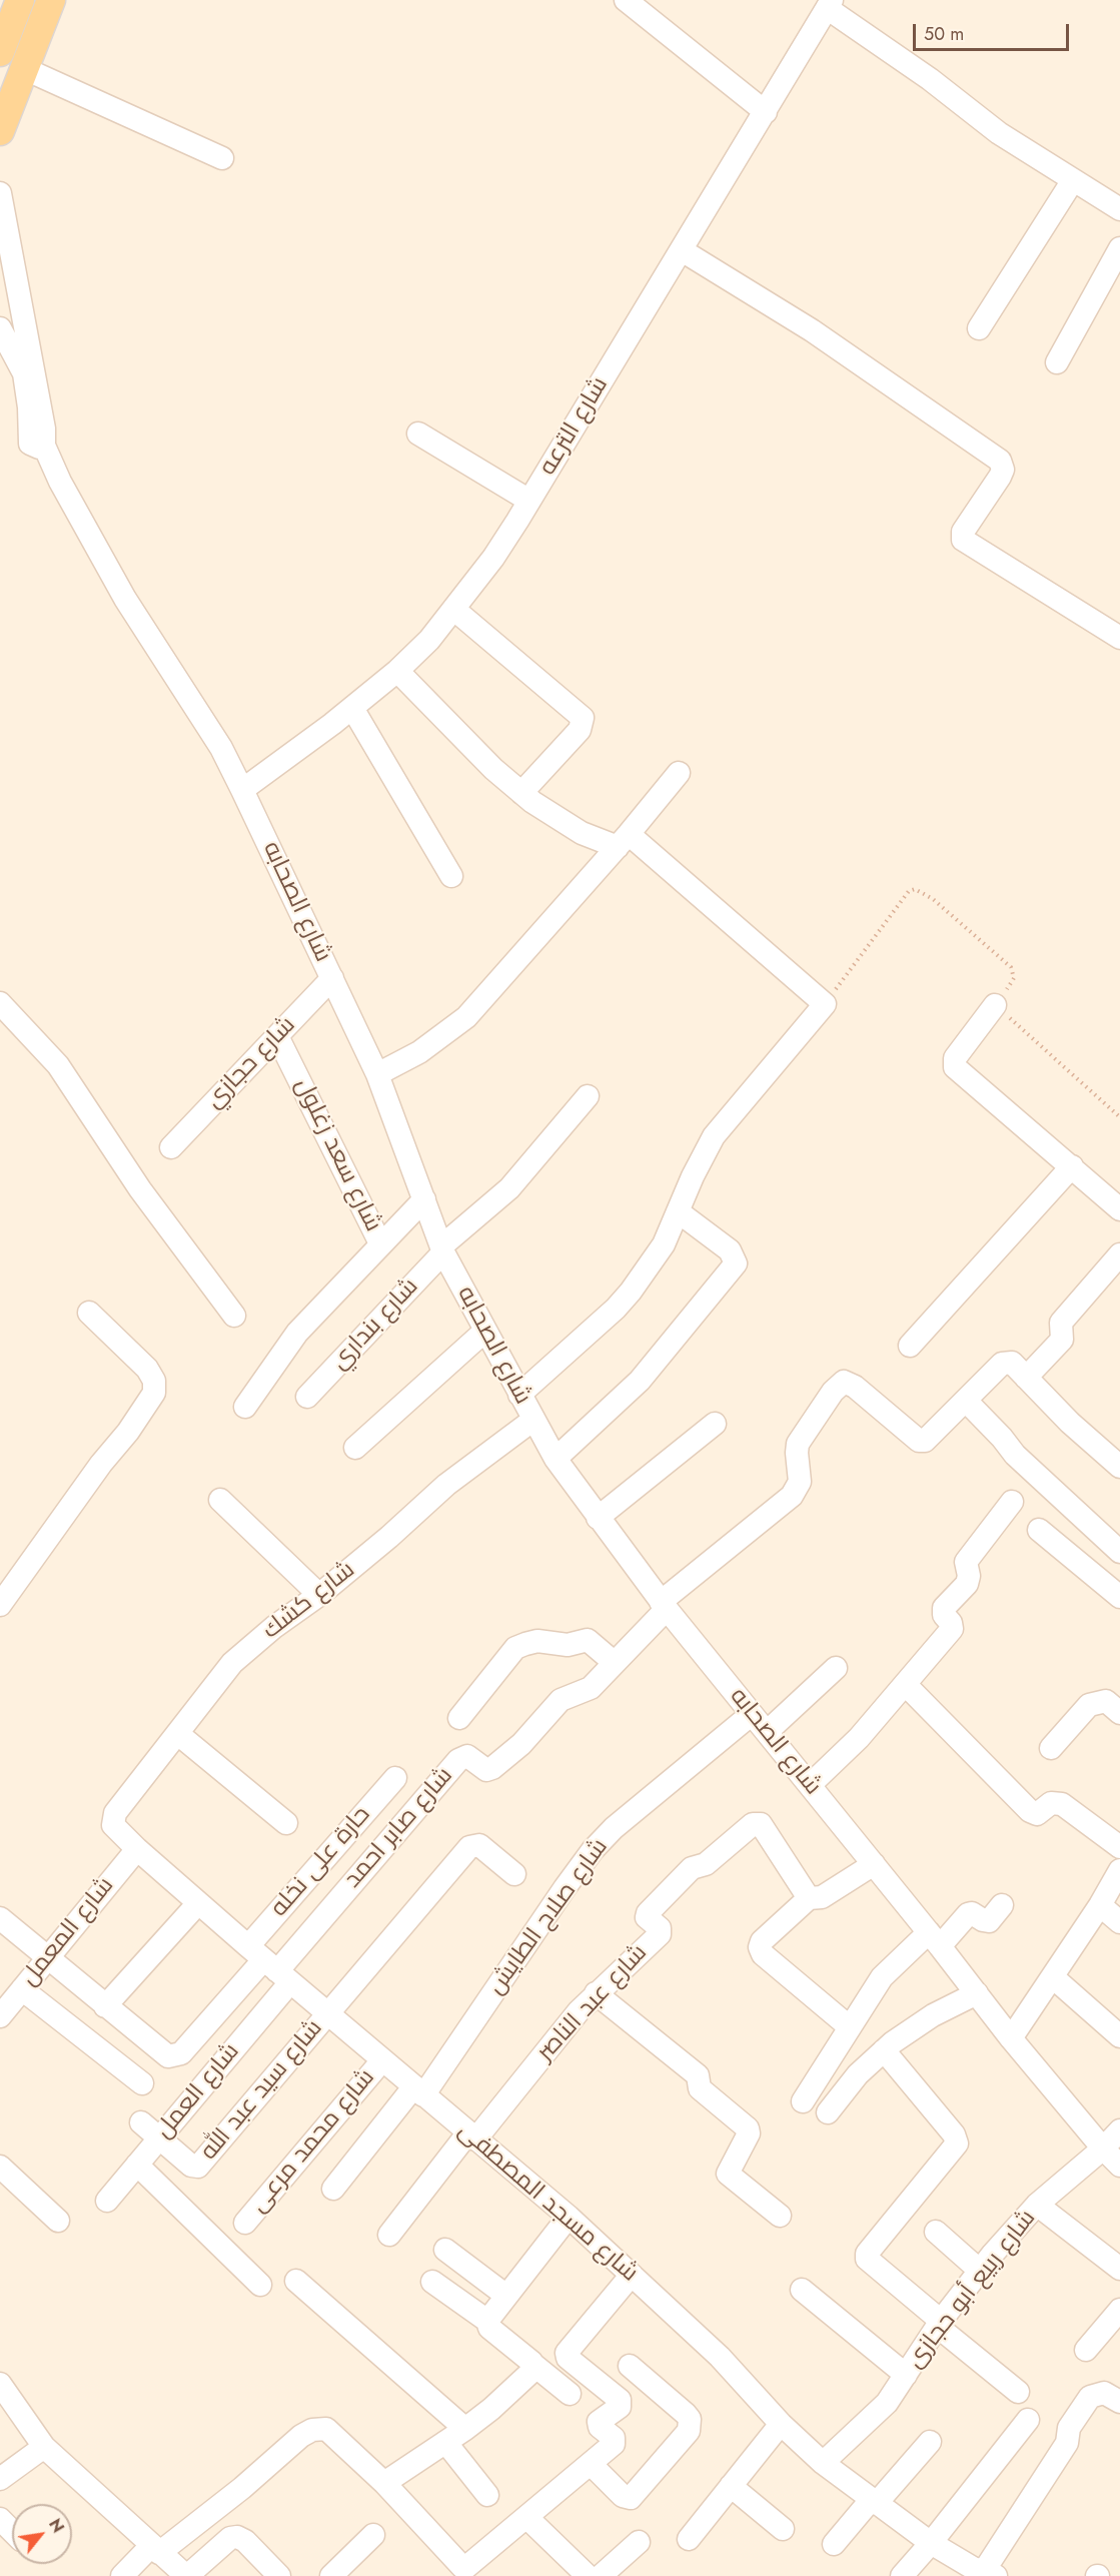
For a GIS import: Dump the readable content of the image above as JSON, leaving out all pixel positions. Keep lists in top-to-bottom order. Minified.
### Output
{"streets":{"street":["شارع الترعه","شارع الصحابه","شارع حجازي","شارع سعد زغلول","شارع بنداري","شارع كشك","شارع صابر احمد","حارة على نخله","شارع صلاح الطايش","شارع المعمل","شارع عبد الناصر","شارع سيد عبد الله","شارع العمل","شارع محمد مرعى","شارع مسجد المصطفى","شارع ربيع أبو حجازى"]},"crossings":[["شارع الترعه","شارع الصحابه"],["شارع الصحابه","شارع حجازي"],["شارع الصحابه","شارع بنداري"],["شارع الصحابه","شارع كشك"],["شارع الصحابه","شارع صابر احمد"],["شارع الصحابه","شارع صلاح الطايش"],["شارع الصحابه","شارع ربيع أبو حجازى"],["شارع حجازي","شارع سعد زغلول"],["شارع كشك","شارع مسجد المصطفى"],["شارع صابر احمد","حارة على نخله"],["شارع صابر احمد","شارع العمل"],["شارع صابر احمد","شارع مسجد المصطفى"],["حارة على نخله","شارع العمل"],["حارة على نخله","شارع مسجد المصطفى"],["شارع صلاح الطايش","شارع مسجد المصطفى"],["شارع المعمل","شارع مسجد المصطفى"],["شارع عبد الناصر","شارع مسجد المصطفى"],["شارع سيد عبد الله","شارع العمل"],["شارع سيد عبد الله","شارع مسجد المصطفى"],["شارع العمل","شارع مسجد المصطفى"],["شارع محمد مرعى","شارع مسجد المصطفى"],["شارع مسجد المصطفى","شارع ربيع أبو حجازى"]],"scale_bar":"50 m","north":"top right"}
